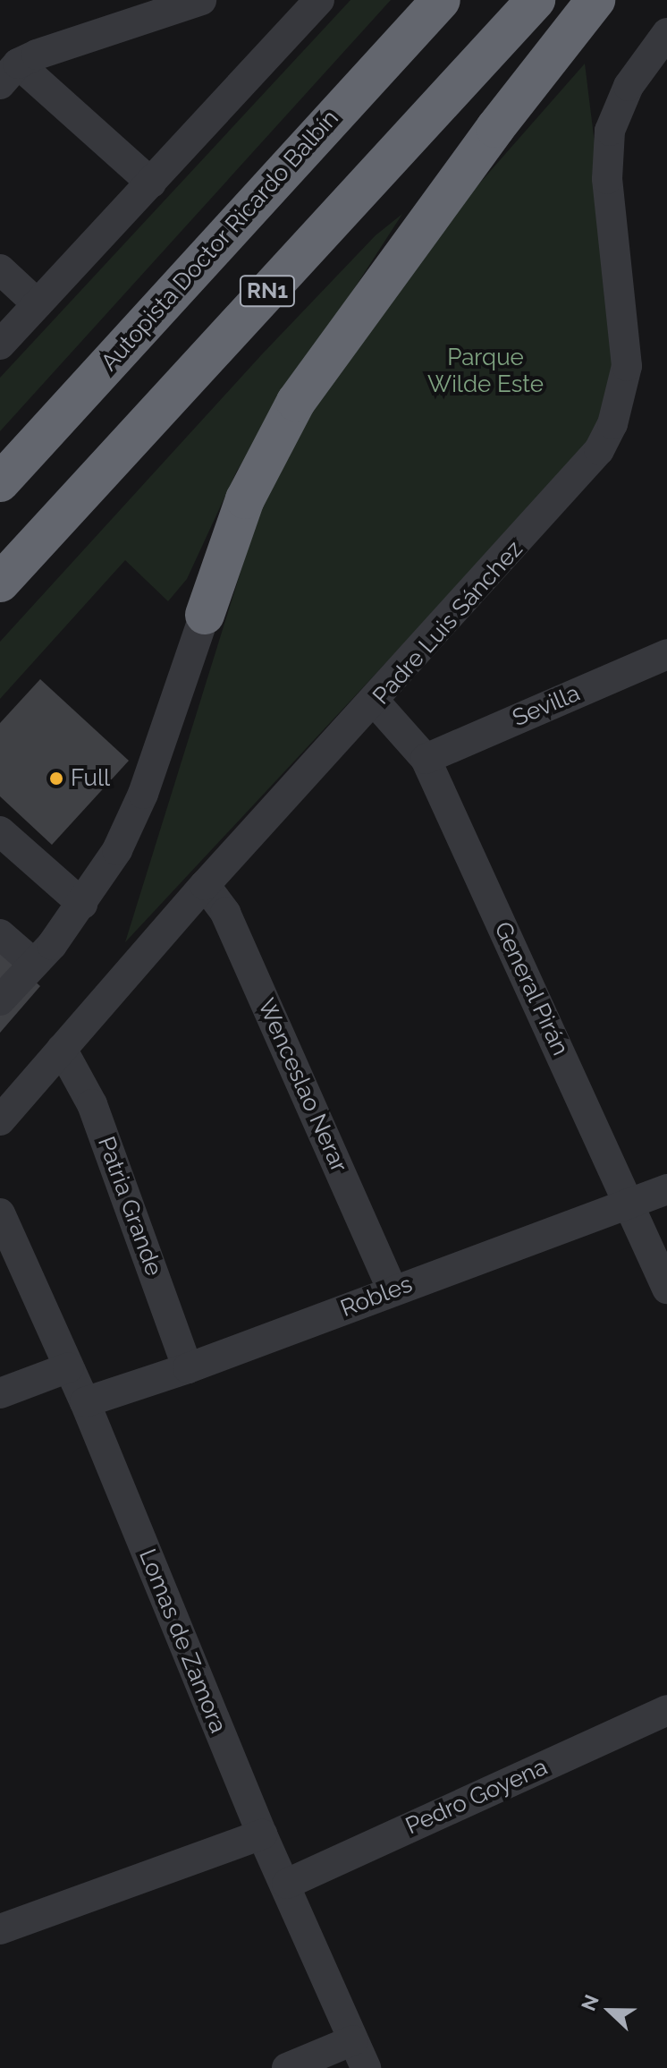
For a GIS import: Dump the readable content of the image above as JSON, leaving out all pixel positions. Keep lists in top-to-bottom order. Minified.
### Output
{"streets":{"highway":["Autopista Doctor Ricardo Balbín","RN1"],"street":["Padre Luis Sánchez","Sevilla","General Pirán","Wenceslao Nerar","Patria Grande","Robles","Lomas de Zamora","Pedro Goyena"]},"crossings":[["Padre Luis Sánchez","General Pirán"],["Padre Luis Sánchez","Wenceslao Nerar"],["Padre Luis Sánchez","Patria Grande"],["Sevilla","General Pirán"],["General Pirán","Robles"],["Wenceslao Nerar","Robles"],["Patria Grande","Robles"],["Robles","Lomas de Zamora"],["Lomas de Zamora","Pedro Goyena"]],"parks":["Parque Wilde Este"],"places":["Full"],"north":"left"}
